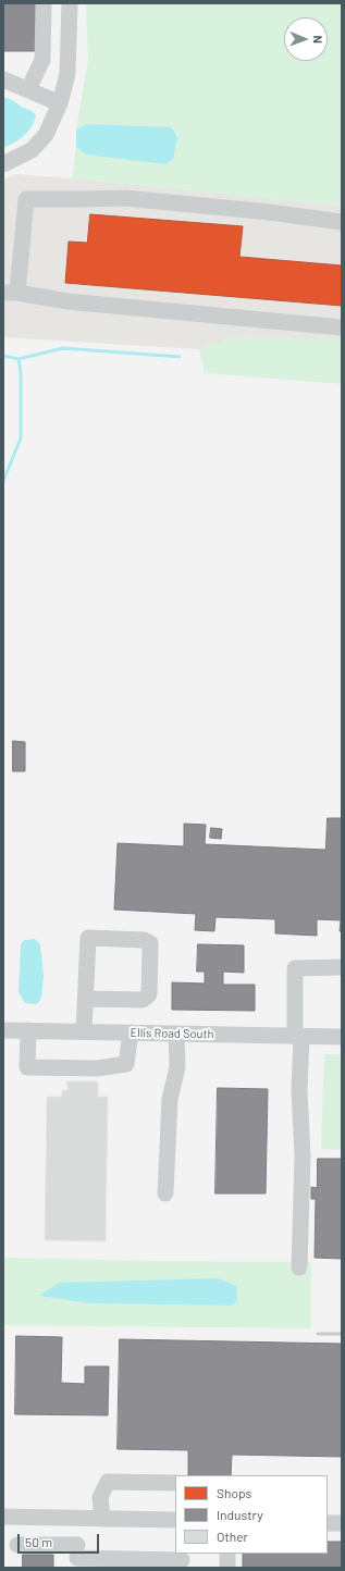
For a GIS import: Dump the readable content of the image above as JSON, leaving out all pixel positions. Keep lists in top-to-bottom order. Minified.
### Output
{"streets":{"street":["Ellis Road South"]},"legend":["Shops","Industry","Other"],"scale_bar":"50 m","north":"right"}
